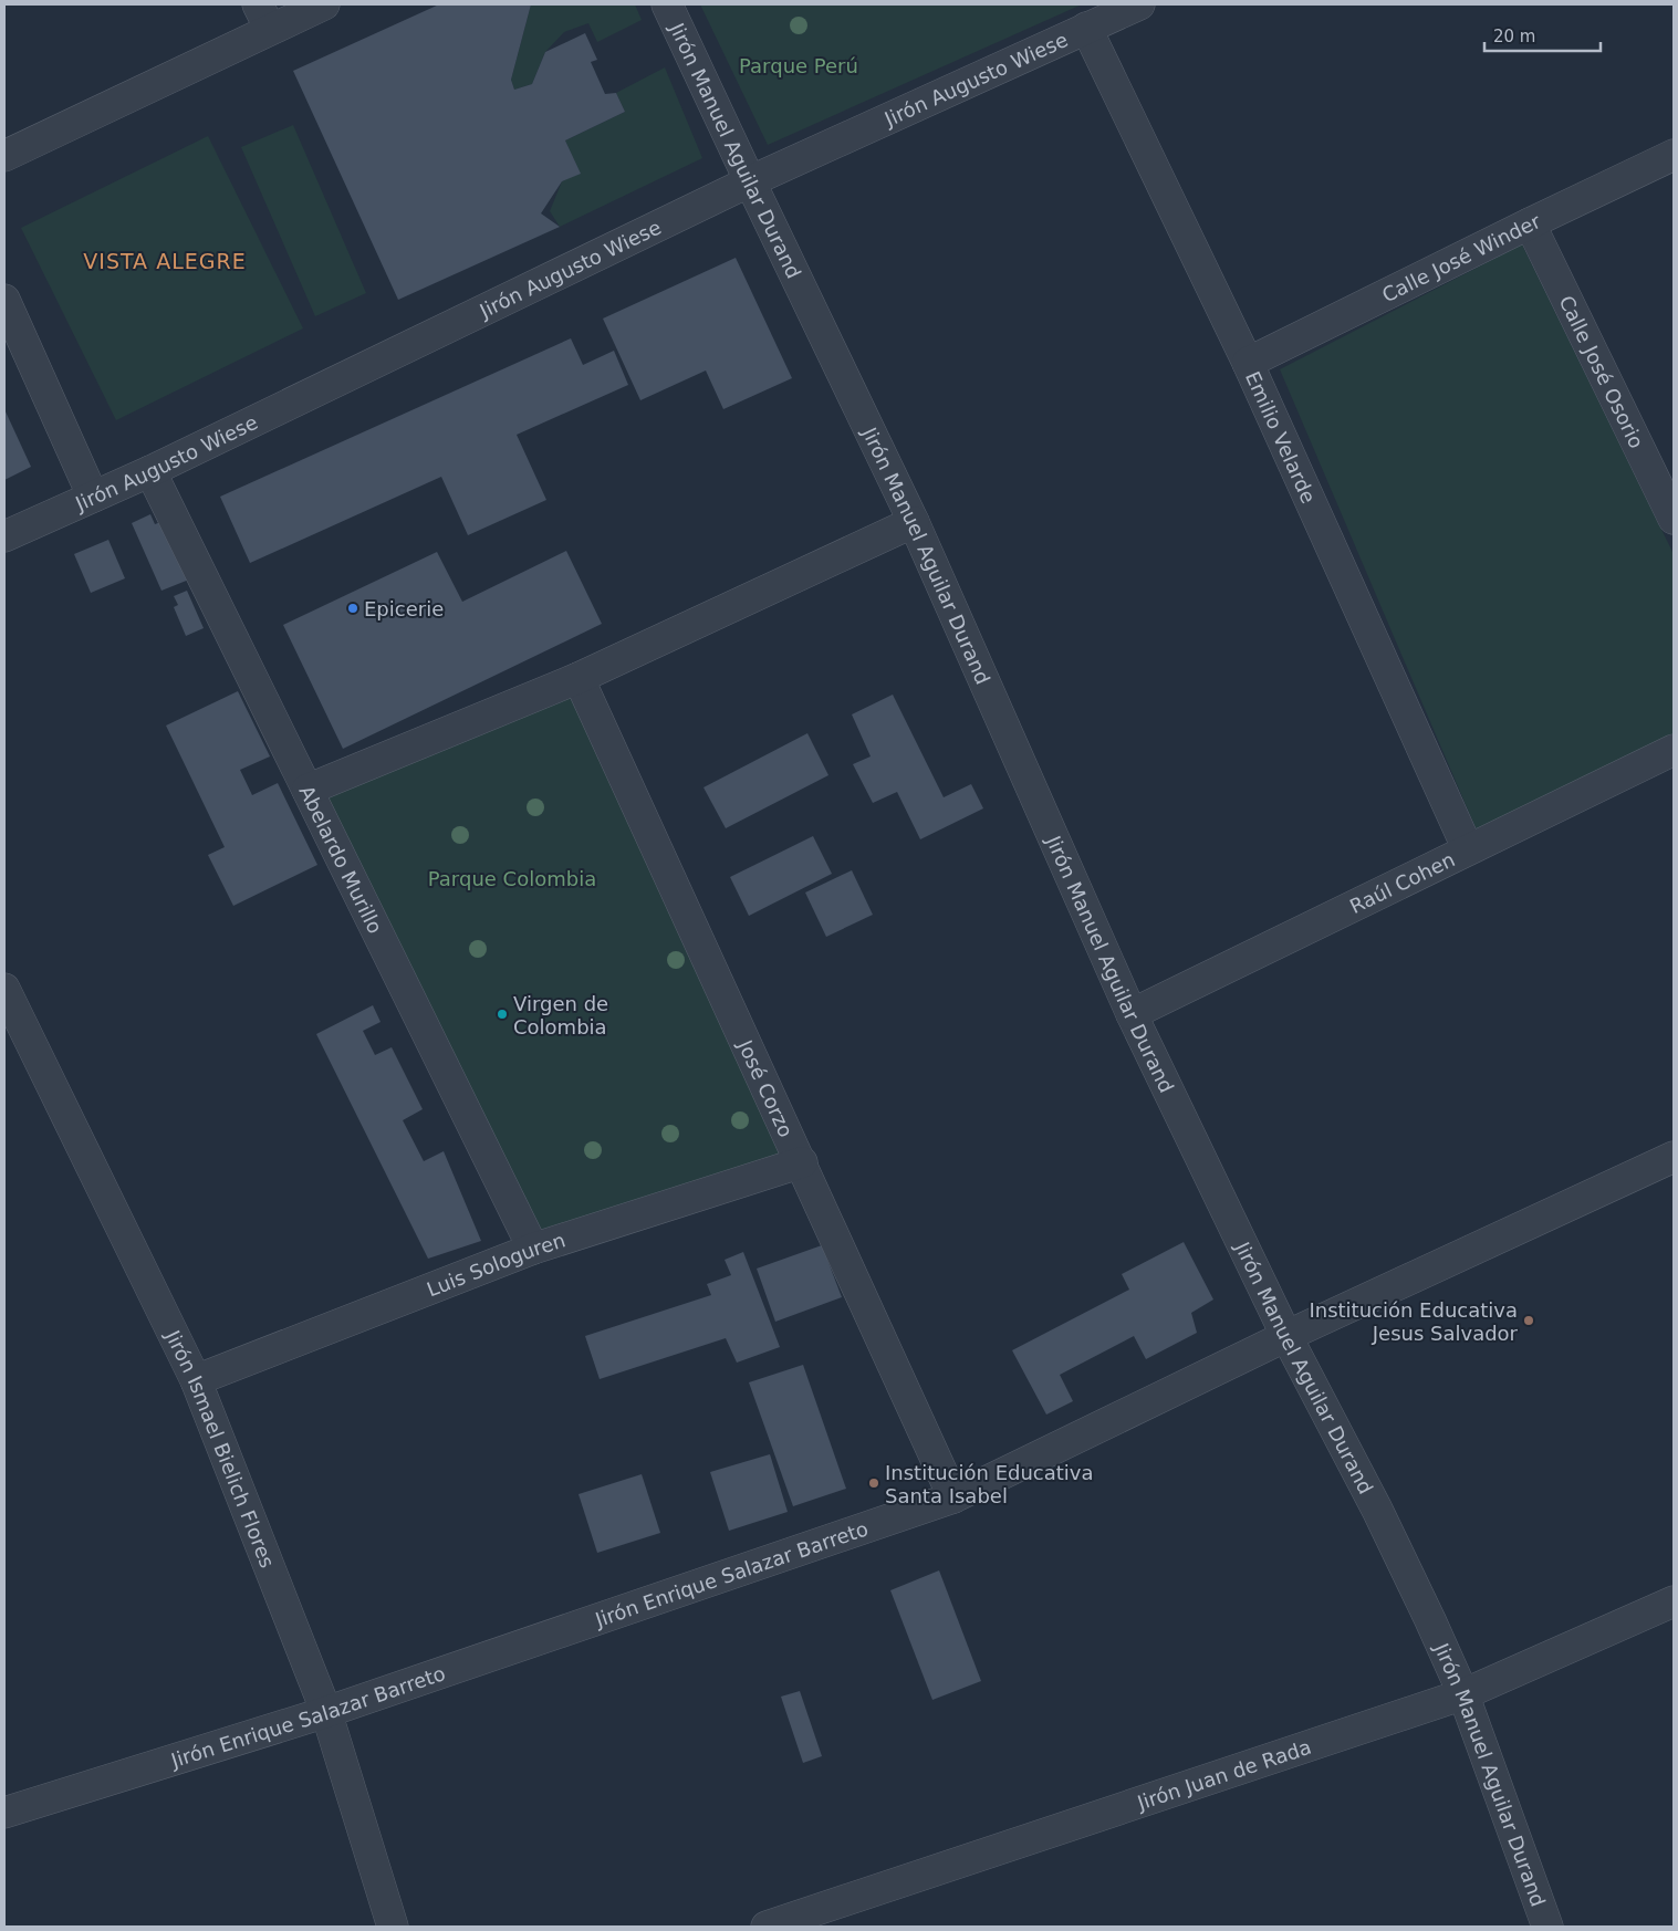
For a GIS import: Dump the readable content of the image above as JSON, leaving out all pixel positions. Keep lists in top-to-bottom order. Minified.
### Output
{"streets":{"street":["Jirón Augusto Wiese","Jirón Manuel Aguilar Durand","Calle José Winder","Calle José Osorio","Emilio Velarde","Abelardo Murillo","Raúl Cohen","José Corzo","Luis Sologuren","Jirón Ismael Bielich Flores","Jirón Enrique Salazar Barreto","Jirón Juan de Rada"]},"crossings":[["Jirón Augusto Wiese","Jirón Manuel Aguilar Durand"],["Jirón Augusto Wiese","Emilio Velarde"],["Jirón Augusto Wiese","Abelardo Murillo"],["Jirón Manuel Aguilar Durand","Raúl Cohen"],["Jirón Manuel Aguilar Durand","Jirón Enrique Salazar Barreto"],["Jirón Manuel Aguilar Durand","Jirón Juan de Rada"],["Calle José Winder","Calle José Osorio"],["Calle José Winder","Emilio Velarde"],["Emilio Velarde","Raúl Cohen"],["Abelardo Murillo","Luis Sologuren"],["José Corzo","Luis Sologuren"],["José Corzo","Jirón Enrique Salazar Barreto"],["Luis Sologuren","Jirón Ismael Bielich Flores"],["Jirón Ismael Bielich Flores","Jirón Enrique Salazar Barreto"]],"districts":["VISTA ALEGRE"],"parks":["Parque Perú","Parque Colombia"],"places":["Epicerie","Virgen de Colombia","Institución Educativa Jesus Salvador","Institución Educativa Santa Isabel"],"scale_bar":"20 m"}
